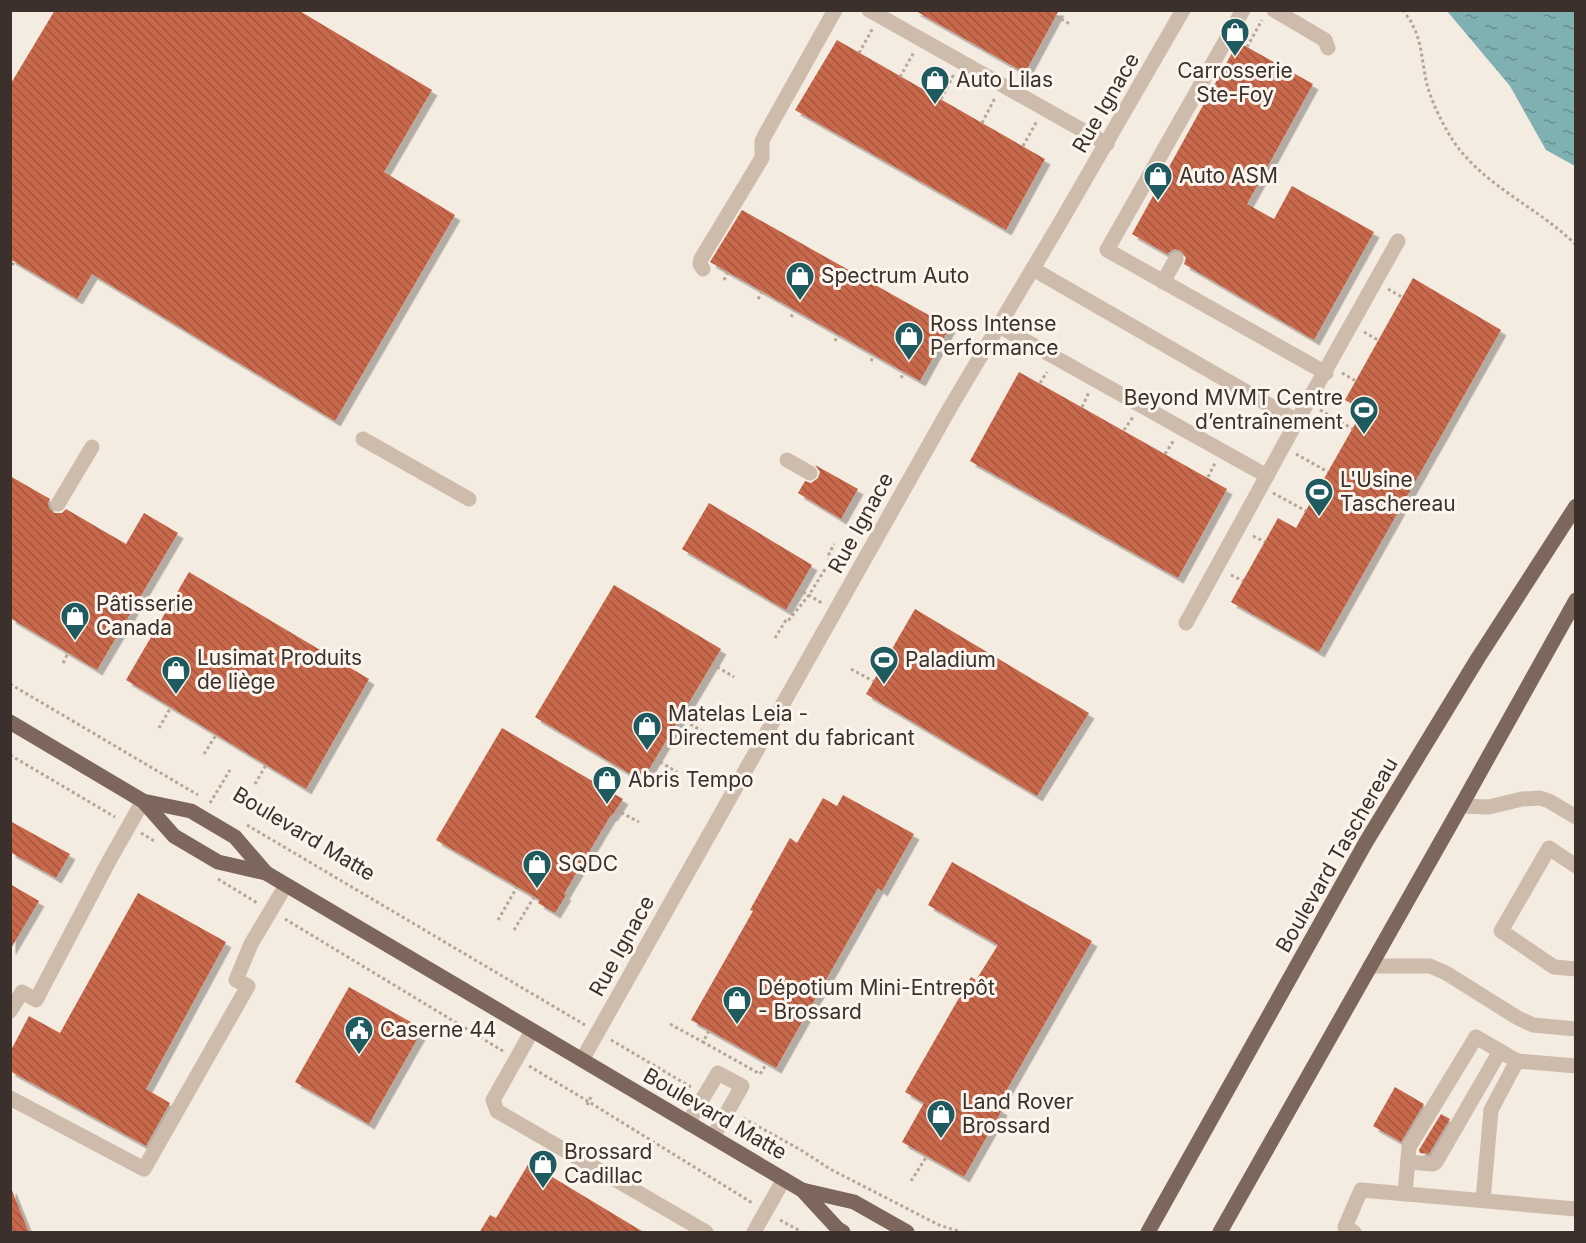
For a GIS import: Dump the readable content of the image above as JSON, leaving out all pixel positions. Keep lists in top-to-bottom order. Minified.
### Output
{"streets":{"main road":["Boulevard Matte","Boulevard Taschereau"],"street":["Rue Ignace"]},"crossings":[["Rue Ignace","Boulevard Matte"]],"places":{"shop":["Carrosserie Ste-Foy","Auto Lilas","Auto ASM","Spectrum Auto","Ross Intense Performance","Pâtisserie Canada","Lusimat Produits de liège","Matelas Leia - Directement du fabricant","Abris Tempo","SQDC","Dépotium Mini-Entrepôt - Brossard","Land Rover Brossard","Brossard Cadillac"],"sports":["Beyond MVMT Centre d’entraînement","L'Usine Taschereau","Paladium"],"public building":["Caserne 44"]}}
